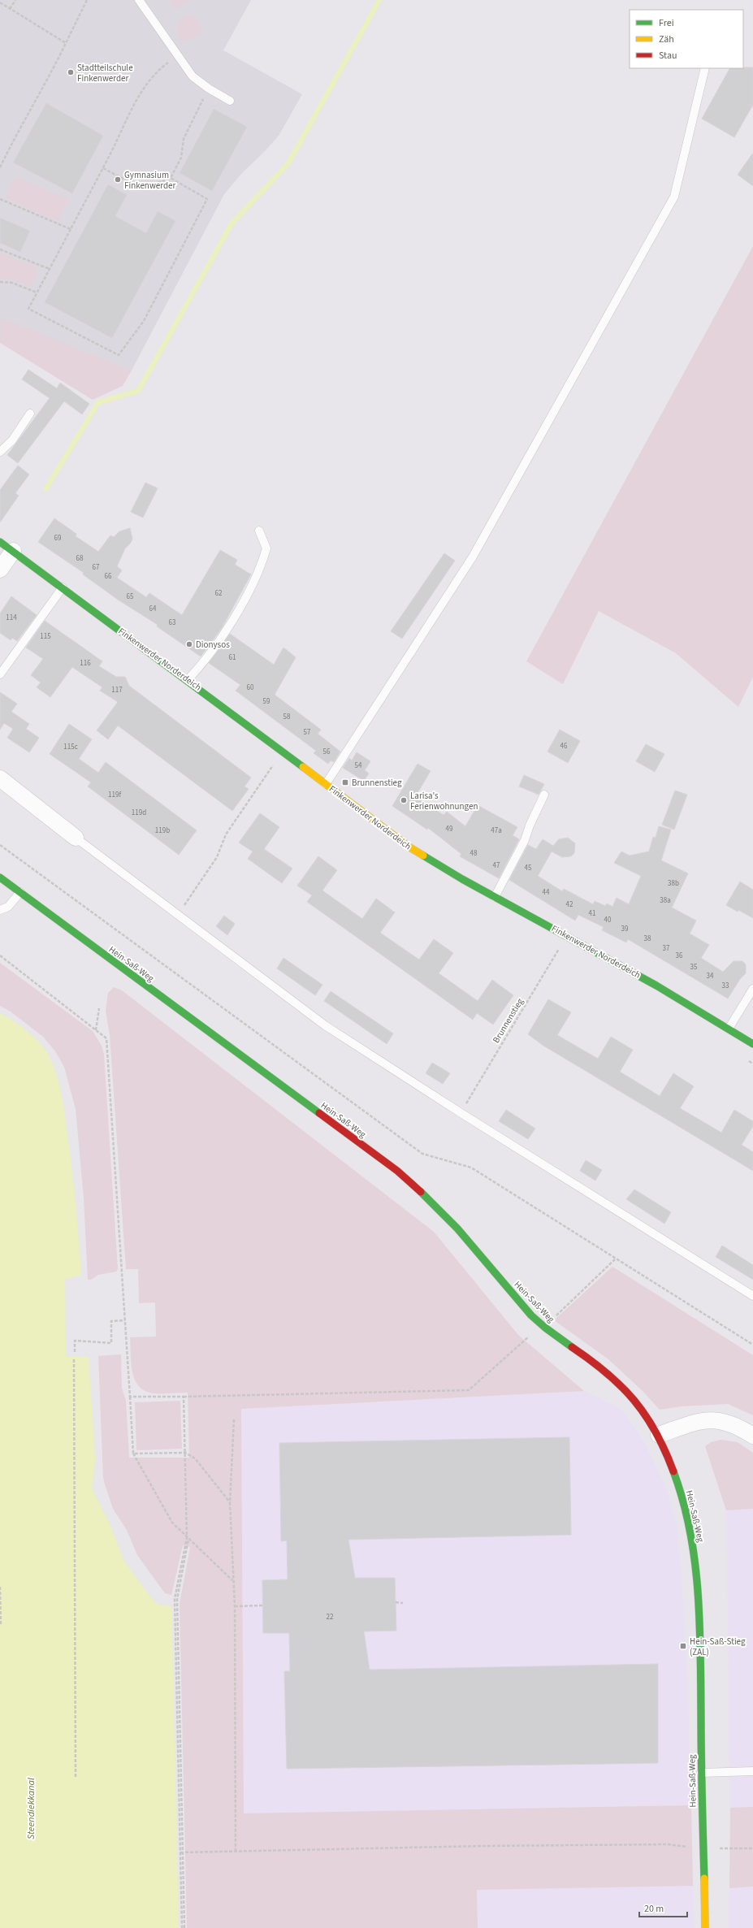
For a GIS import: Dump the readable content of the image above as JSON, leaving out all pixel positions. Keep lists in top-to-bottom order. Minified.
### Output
{"streets":{"street":["Finkenwerder Norderdeich","Hein-Saß-Weg"],"path":["Brunnenstieg"]},"crossings":[["Finkenwerder Norderdeich","Brunnenstieg"]],"water":["Steendiekkanal"],"places":{"other":["Stadtteilschule Finkenwerder","Gymnasium Finkenwerder","Dionysos","Larisa's Ferienwohnungen"],"transit":["Brunnenstieg","Hein-Saß-Stieg (ZAL)"]},"house_numbers":["69","68","67","66","62","65","64","114","63","115","61","116","60","117","59","58","57","46","115c","56","54","119f","119d","49","119b","47a","48","47","45","38b","44","38a","42","41","40","39","38","37","36","35","34","33","22"],"legend":["Frei","Zäh","Stau"],"scale_bar":"20 m"}
